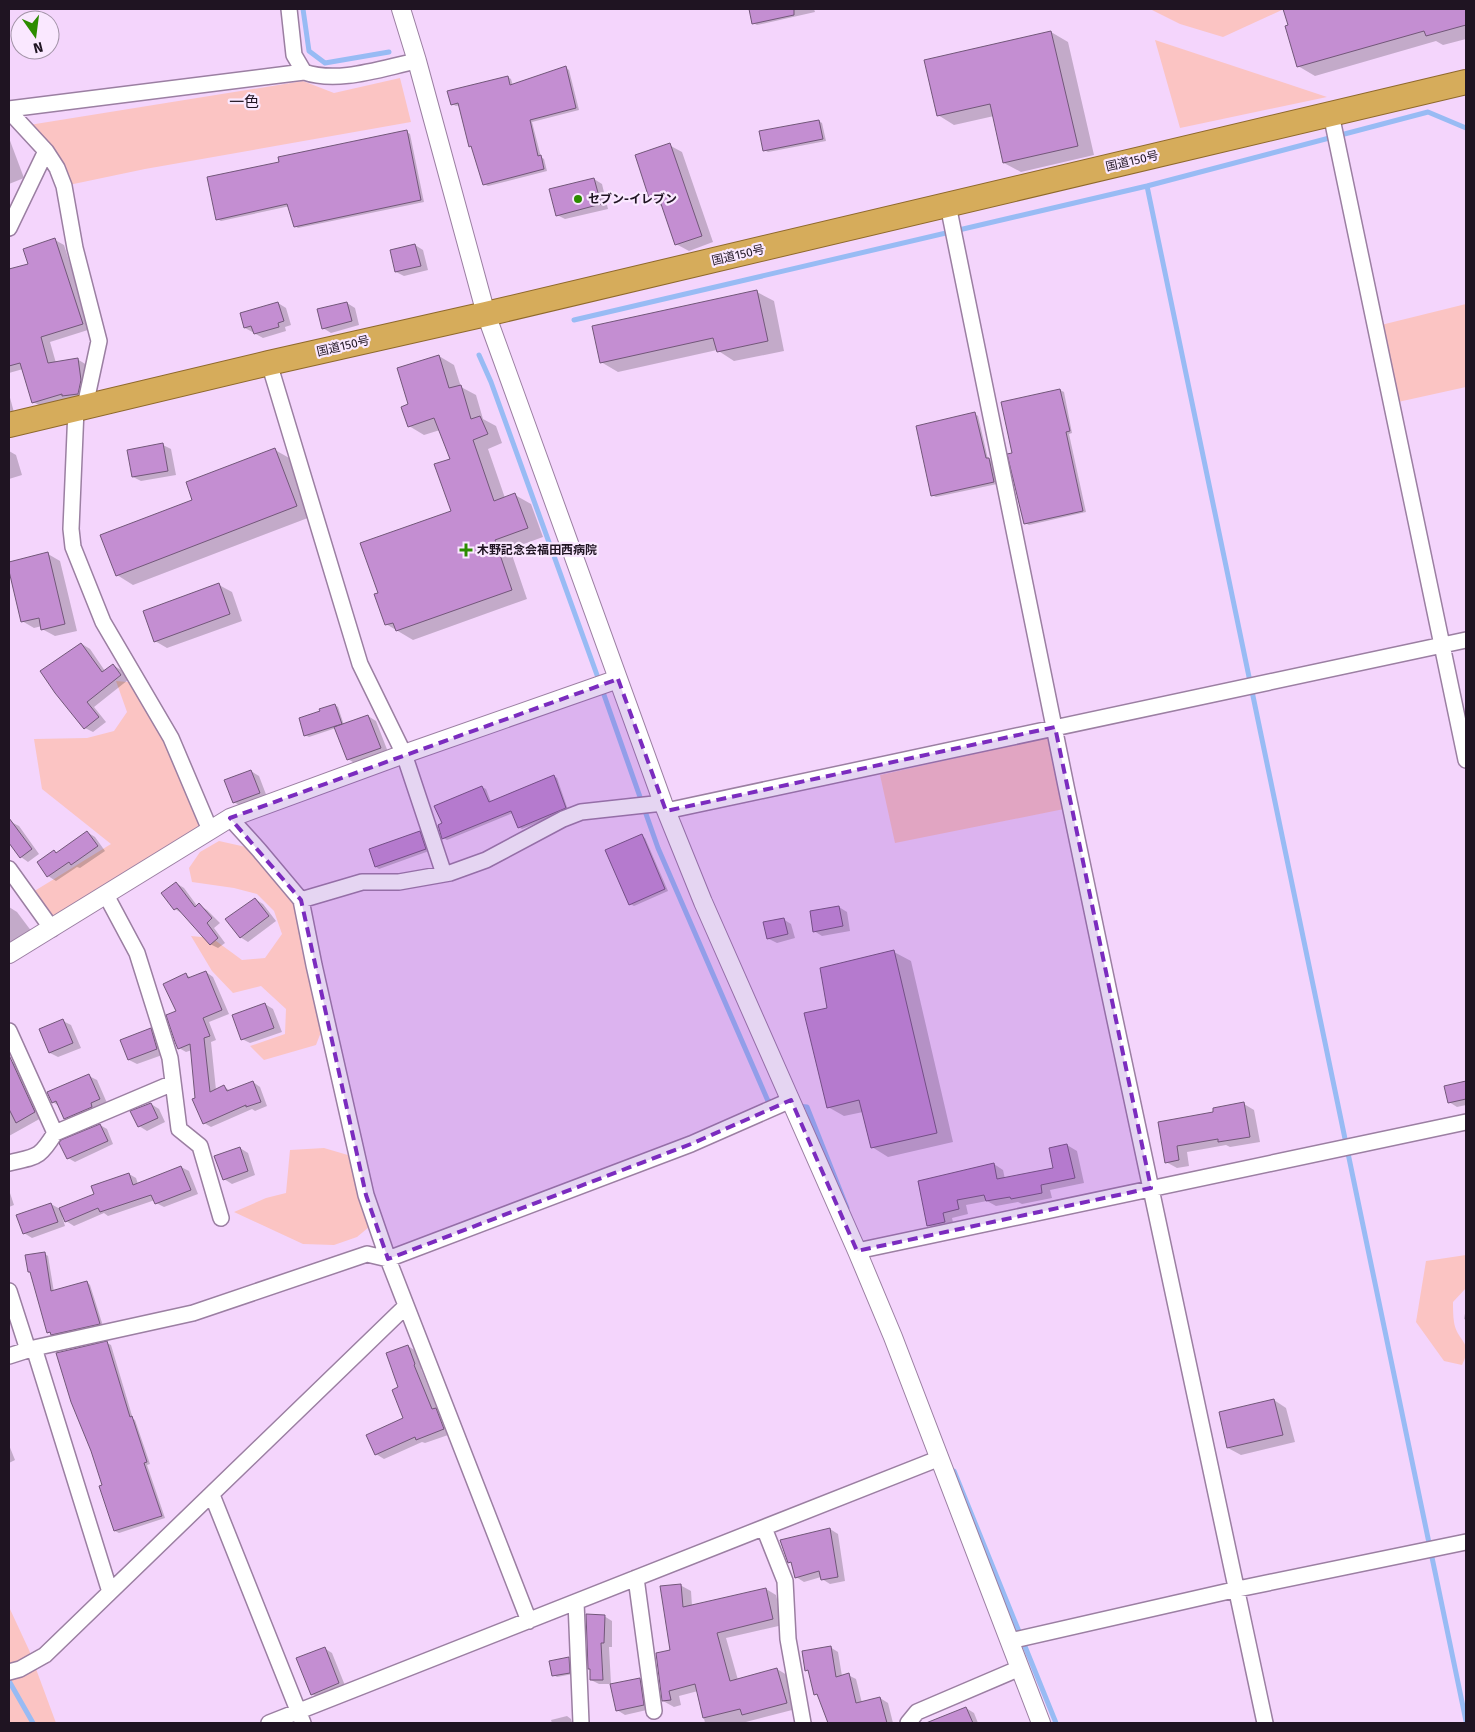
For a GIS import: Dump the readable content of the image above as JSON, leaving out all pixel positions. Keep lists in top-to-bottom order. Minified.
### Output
{"streets":{"highway":["国道150号"]},"districts":["一色"],"places":{"other":["セブン-イレブン"],"health":["木野記念会福田西病院"]},"north":"bottom"}
